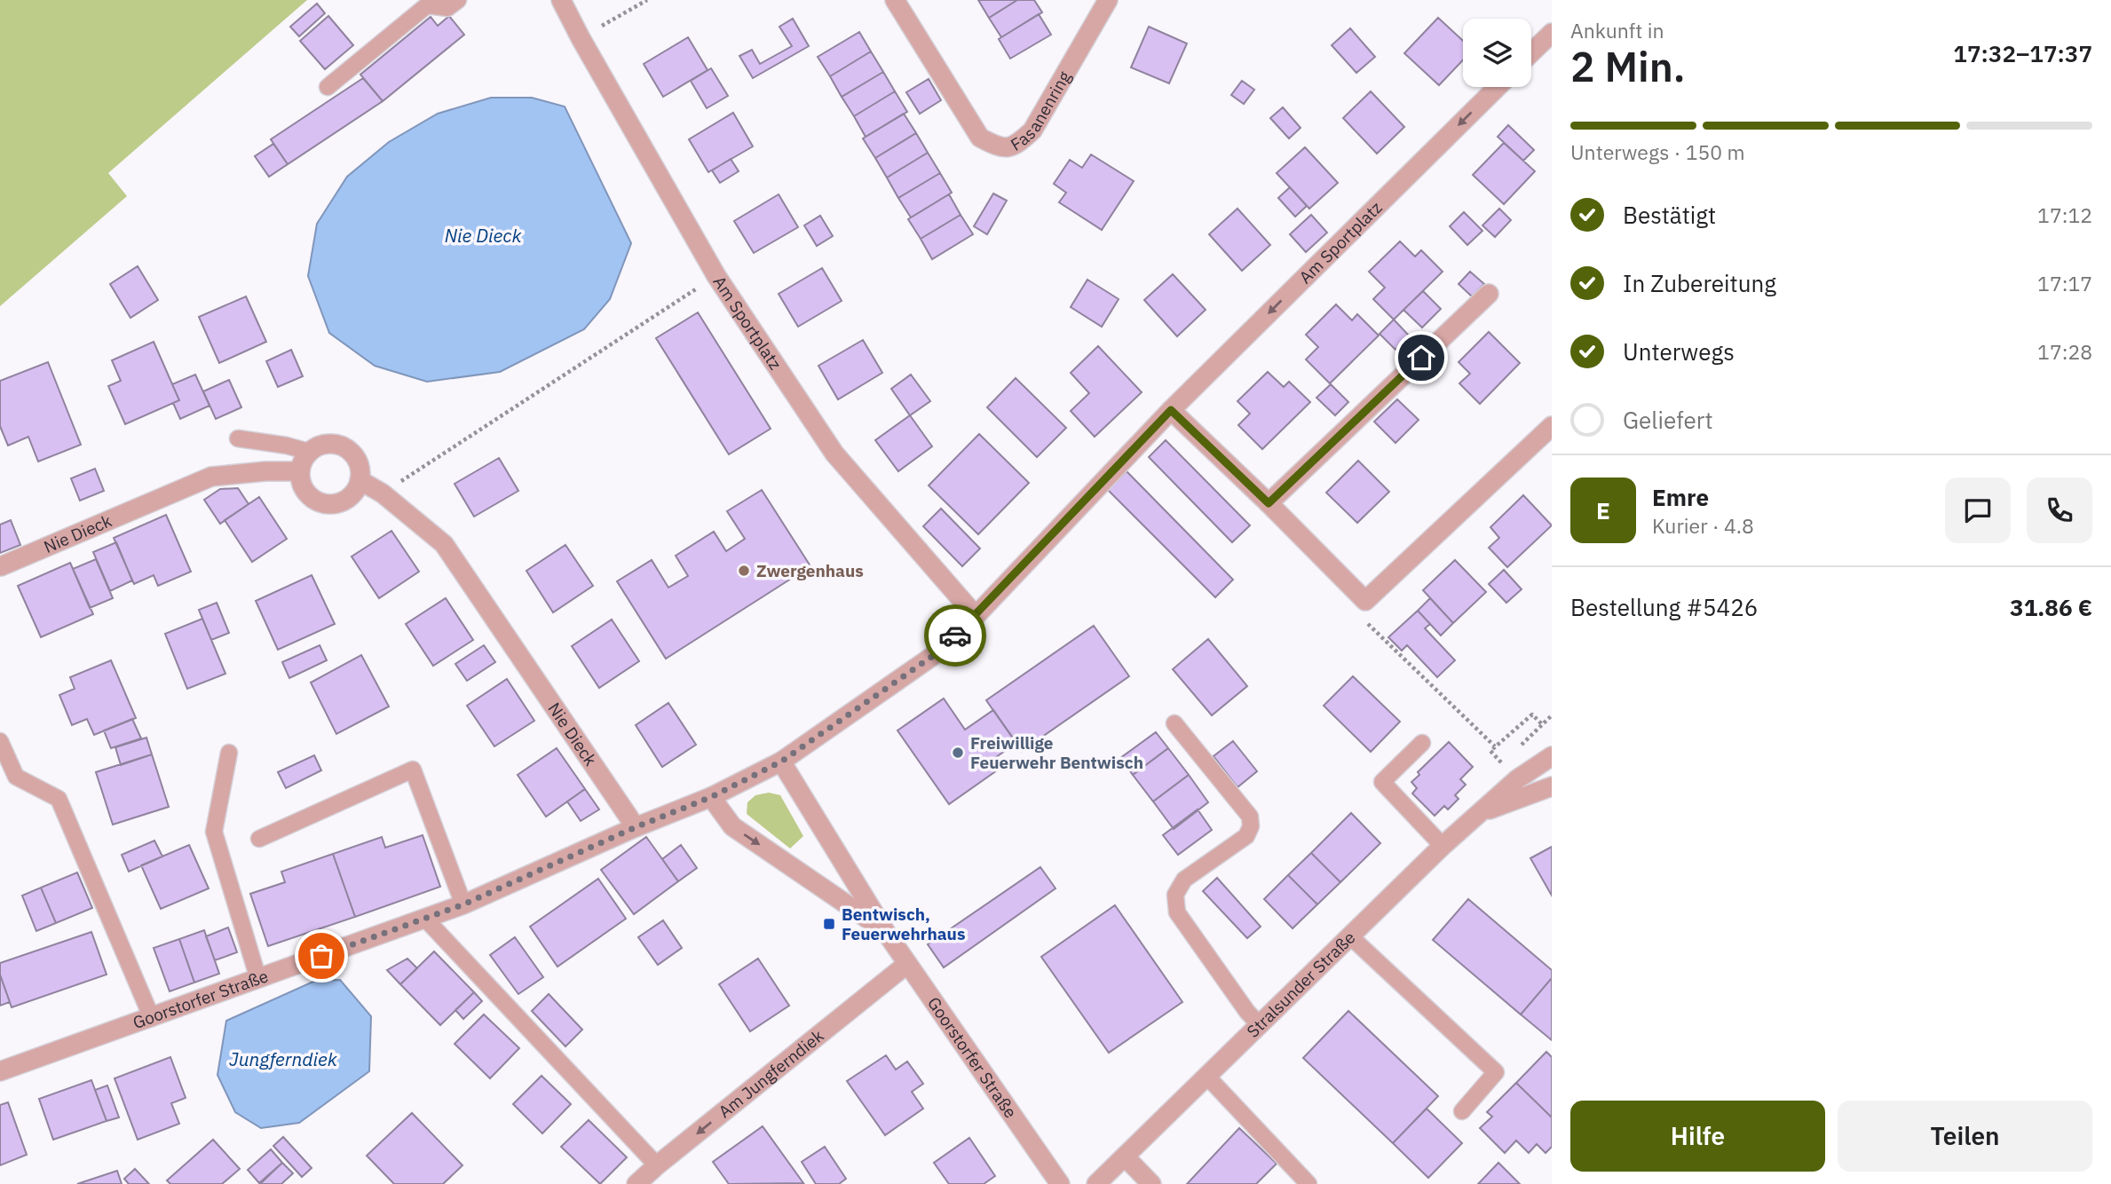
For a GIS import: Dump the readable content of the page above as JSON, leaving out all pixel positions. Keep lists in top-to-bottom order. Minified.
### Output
{"streets":{"street":["Fasanenring","Am Sportplatz","Nie Dieck","Stralsunder Straße","Goorstorfer Straße","Am Jungferndiek"]},"crossings":[["Am Sportplatz","Goorstorfer Straße"],["Nie Dieck","Goorstorfer Straße"],["Goorstorfer Straße","Am Jungferndiek"]],"one_way":["Am Jungferndiek"],"water":["Nie Dieck","Jungferndiek"],"places":{"other":["Zwergenhaus","Freiwillige Feuerwehr Bentwisch"],"transit":["Bentwisch, Feuerwehrhaus"]},"page":{"heading":["2 Min.","Ankunft in","17:32–17:37"],"panel":["Emre","Kurier · 4.8","Bestellung #5426","31.86 €"],"bar":"Unterwegs · 150 m","list":[["Bestätigt","17:12"],["In Zubereitung","17:17"],["Unterwegs","17:28"],"Geliefert"],"round":"E","buttons":["Hilfe","Teilen"]}}
